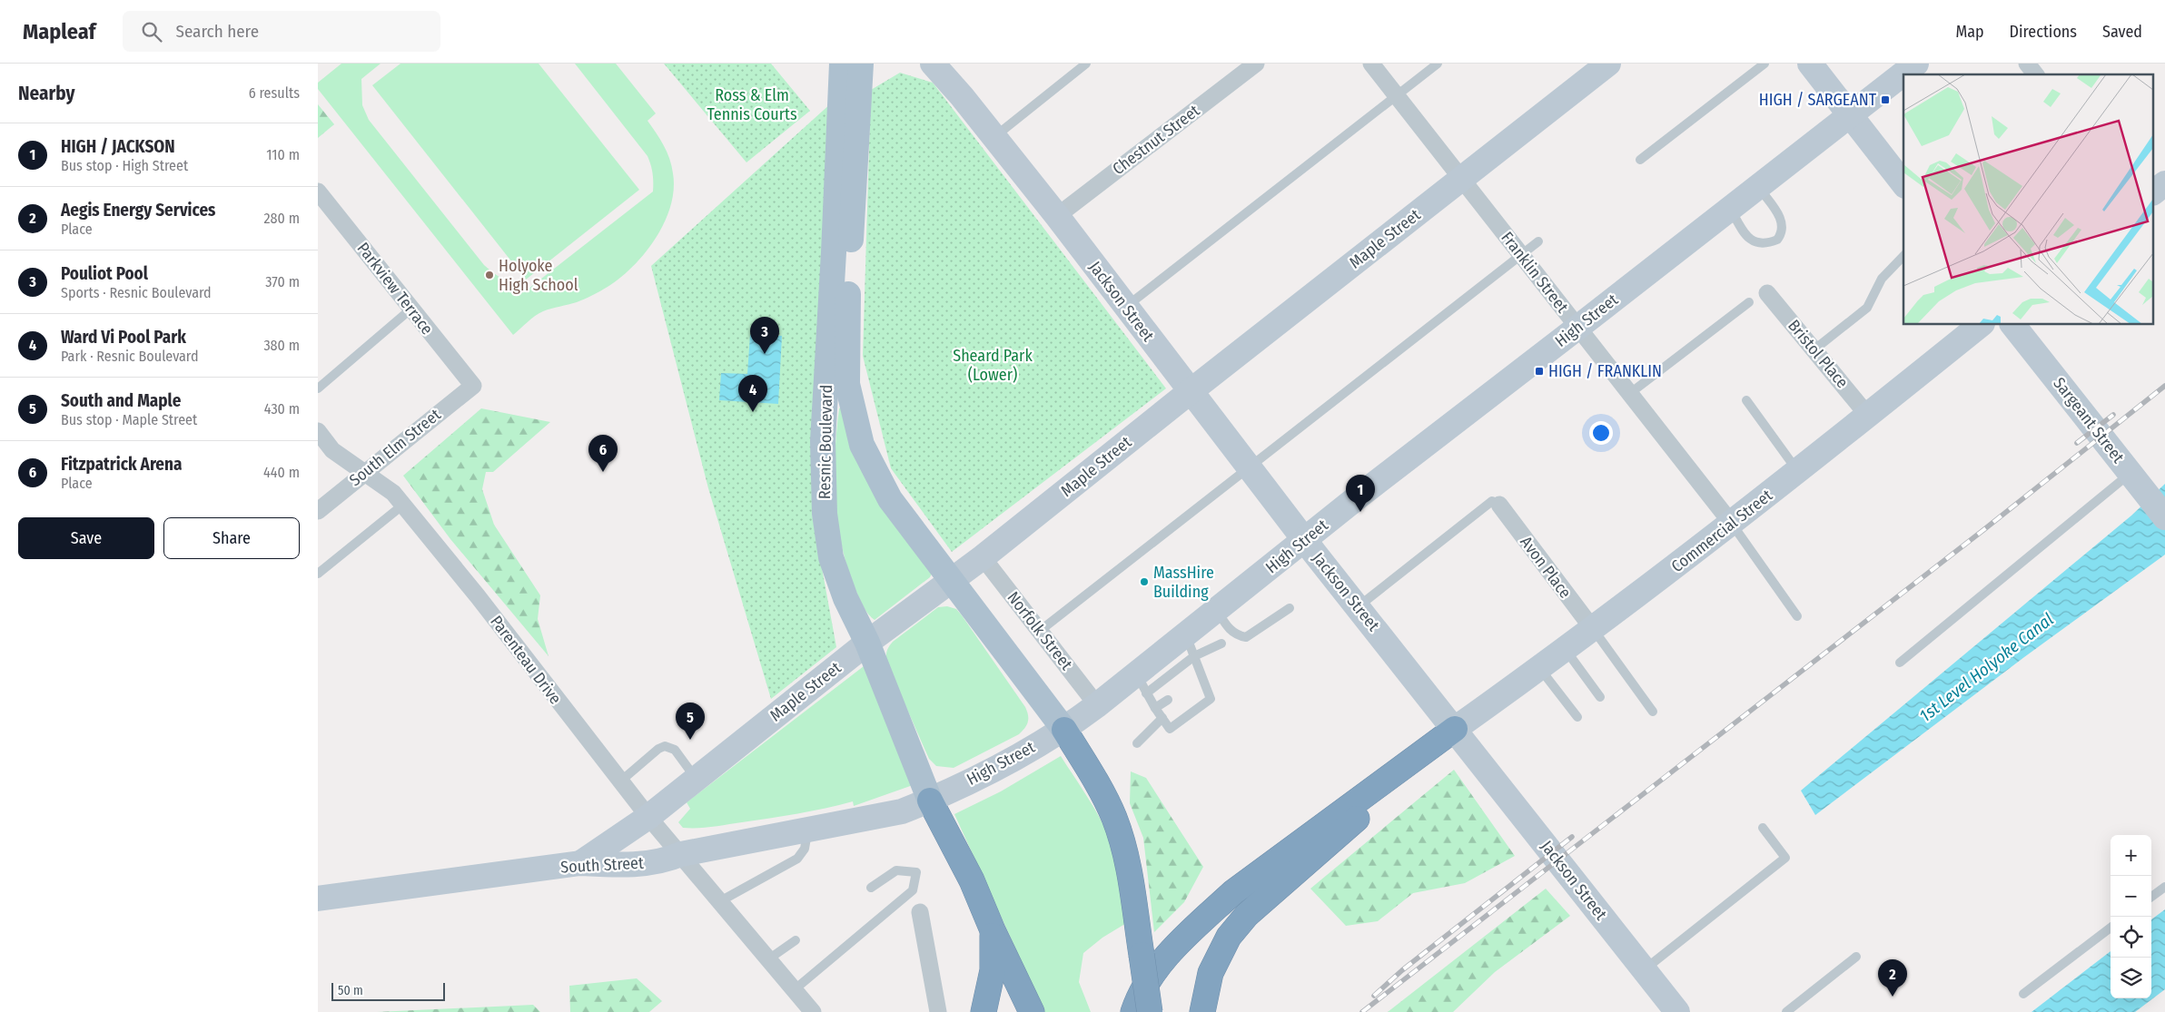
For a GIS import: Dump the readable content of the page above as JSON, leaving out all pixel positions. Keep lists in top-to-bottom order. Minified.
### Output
{"streets":{"main road":["Maple Street","Jackson Street","High Street","Sargeant Street","Resnic Boulevard","Commercial Street","South Street"],"street":["Chestnut Street","Franklin Street","Parkview Terrace","Bristol Place","South Elm Street","Avon Place","Norfolk Street","Parenteau Drive"]},"crossings":[["Chestnut Street","Jackson Street"],["Maple Street","Franklin Street"],["Maple Street","Jackson Street"],["Maple Street","Resnic Boulevard"],["Maple Street","Norfolk Street"],["Maple Street","Parenteau Drive"],["Franklin Street","High Street"],["Franklin Street","Commercial Street"],["Parkview Terrace","South Elm Street"],["Jackson Street","High Street"],["Jackson Street","Commercial Street"],["High Street","Resnic Boulevard"],["High Street","Norfolk Street"],["High Street","Parenteau Drive"],["High Street","South Street"],["Bristol Place","Commercial Street"],["South Elm Street","Parenteau Drive"],["Commercial Street","Avon Place"],["Parenteau Drive","South Street"]],"water":["1st Level Holyoke Canal"],"parks":["Ross & Elm Tennis Courts","Sheard Park (Lower)"],"places":{"transit":["HIGH / SARGEANT","HIGH / FRANKLIN"],"other":["Holyoke High School","MassHire Building"]},"scale_bar":"50 m","page":{"header":"Mapleaf","search":"Search here","nav":["Map","Directions","Saved"],"heading":["Nearby","6 results"],"list":[{"mark":"1","name":"HIGH / JACKSON","note":"Bus stop · High Street","value":"110 m"},{"mark":"2","name":"Aegis Energy Services","note":"Place","value":"280 m"},{"mark":"3","name":"Pouliot Pool","note":"Sports · Resnic Boulevard","value":"370 m"},{"mark":"4","name":"Ward Vi Pool Park","note":"Park · Resnic Boulevard","value":"380 m"},{"mark":"5","name":"South and Maple","note":"Bus stop · Maple Street","value":"430 m"},{"mark":"6","name":"Fitzpatrick Arena","note":"Place","value":"440 m"}],"pins":["3","4","6","1","5","2"],"buttons":["Save","Share"],"map_buttons":["+","−"],"scale":"50 m"}}
